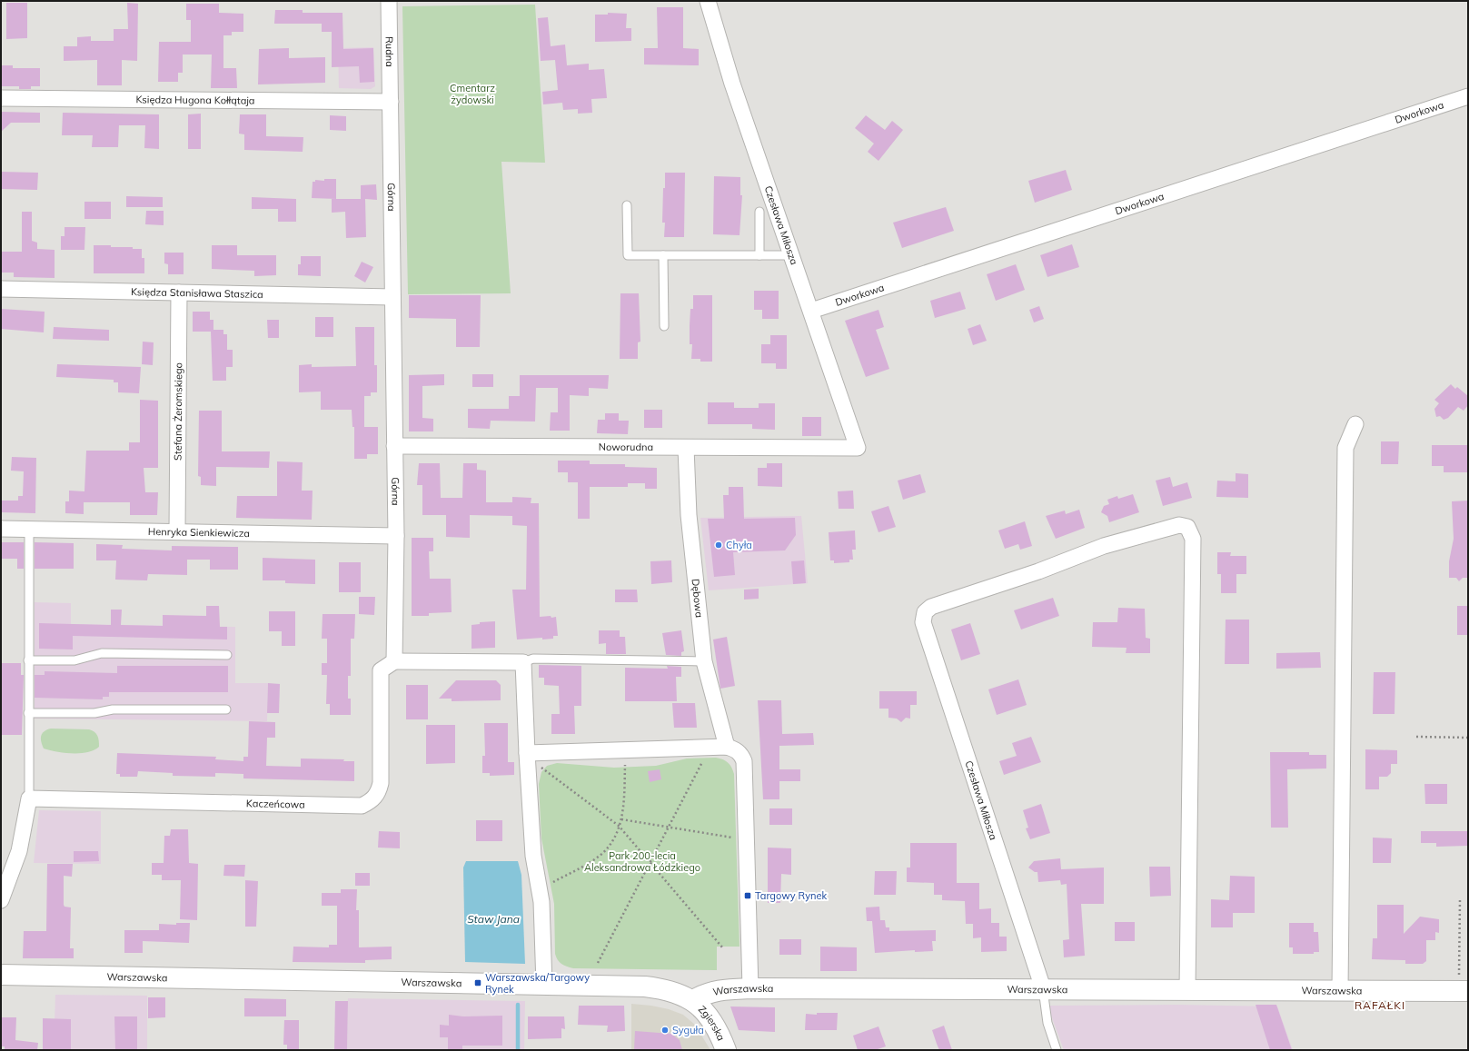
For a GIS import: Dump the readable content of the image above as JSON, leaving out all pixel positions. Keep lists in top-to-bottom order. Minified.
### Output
{"streets":{"street":["Rudna","Księdza Hugona Kołłątaja","Dworkowa","Górna","Czesława Miłosza","Księdza Stanisława Staszica","Stefana Żeromskiego","Noworudna","Henryka Sienkiewicza","Dębowa","Kaczeńcowa","Warszawska","Zgierska"]},"crossings":[["Rudna","Księdza Hugona Kołłątaja"],["Rudna","Górna"],["Księdza Hugona Kołłątaja","Górna"],["Dworkowa","Czesława Miłosza"],["Górna","Księdza Stanisława Staszica"],["Górna","Noworudna"],["Górna","Henryka Sienkiewicza"],["Górna","Kaczeńcowa"],["Czesława Miłosza","Noworudna"],["Czesława Miłosza","Warszawska"],["Księdza Stanisława Staszica","Stefana Żeromskiego"],["Stefana Żeromskiego","Henryka Sienkiewicza"],["Noworudna","Dębowa"],["Warszawska","Zgierska"]],"districts":["RAFAŁKI"],"water":["Staw Jana"],"parks":["Cmentarz żydowski","Park 200-lecia Aleksandrowa Łódzkiego"],"places":{"other":["Chyła","Syguła"],"transit":["Targowy Rynek","Warszawska/Targowy Rynek"]}}
